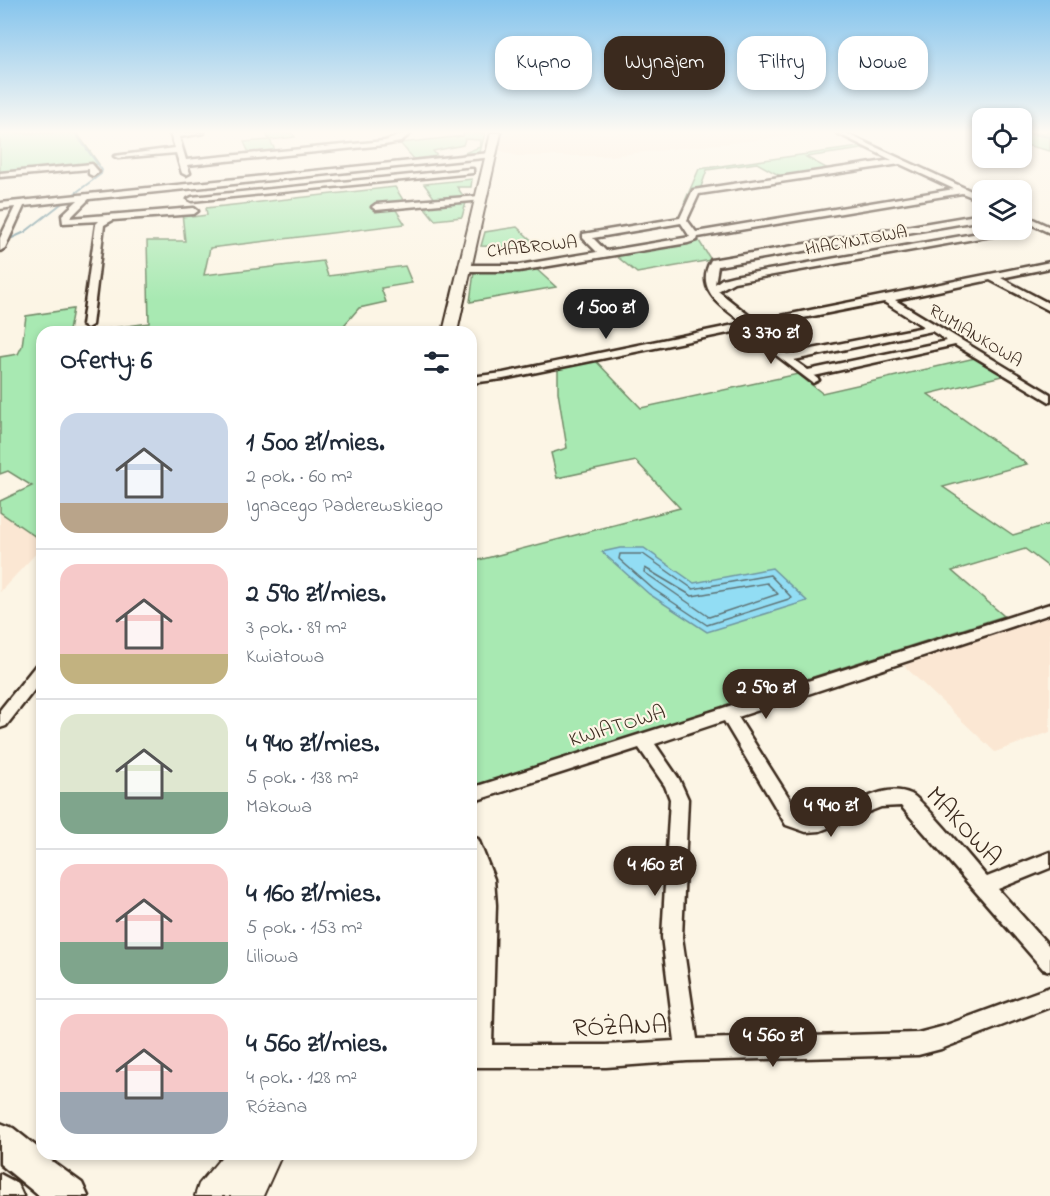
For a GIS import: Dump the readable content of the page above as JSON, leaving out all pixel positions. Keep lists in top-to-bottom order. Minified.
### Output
{"streets":{"street":["HIACYNTOWA","CHABROWA","RUMIANKOWA","KWIATOWA","MAKOWA","RÓŻANA"]},"crossings":[["KWIATOWA","MAKOWA"]],"page":{"chip":["Kupno","Wynajem","Filtry","Nowe"],"price":["1 500 zł","3 370 zł","2 590 zł","4 940 zł","4 160 zł","4 560 zł"],"heading":"Oferty: 6","list":[{"name":"1 500 zł/mies.","note":"2 pok. · 60 m² · Ignacego Paderewskiego"},{"name":"2 590 zł/mies.","note":"3 pok. · 89 m² · Kwiatowa"},{"name":"4 940 zł/mies.","note":"5 pok. · 138 m² · Makowa"},{"name":"4 160 zł/mies.","note":"5 pok. · 153 m² · Liliowa"},{"name":"4 560 zł/mies.","note":"4 pok. · 128 m² · Różana"}]}}
